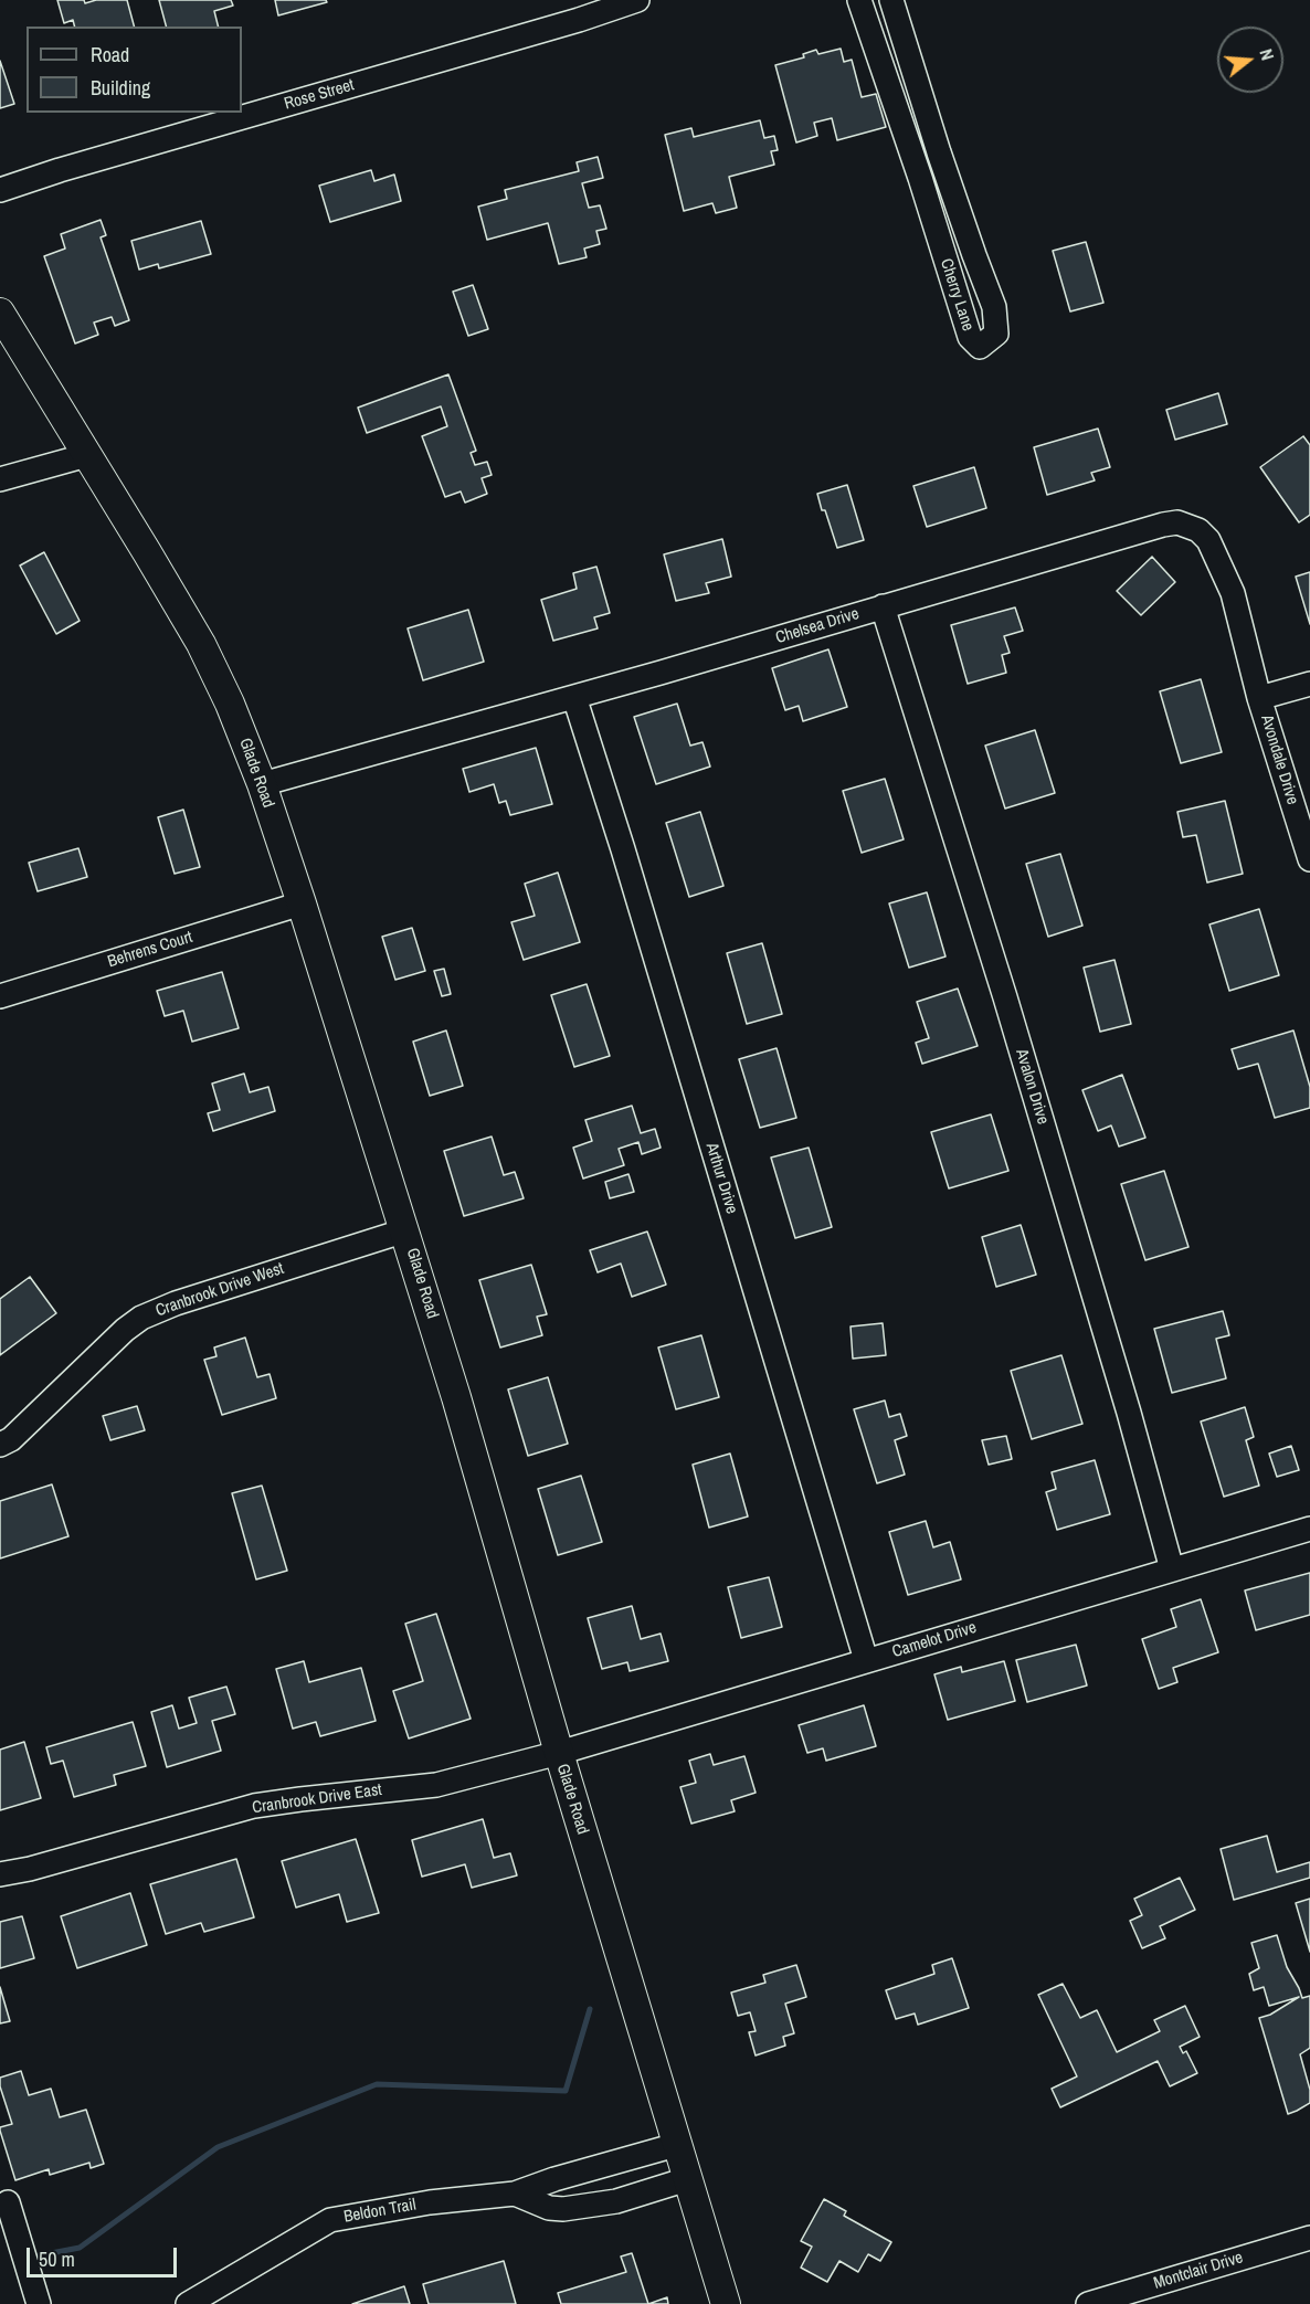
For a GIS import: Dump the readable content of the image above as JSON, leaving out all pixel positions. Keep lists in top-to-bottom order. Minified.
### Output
{"streets":{"main road":["Glade Road"],"street":["Rose Street","Cherry Lane","Chelsea Drive","Avondale Drive","Behrens Court","Avalon Drive","Arthur Drive","Cranbrook Drive West","Camelot Drive","Cranbrook Drive East","Beldon Trail","Montclair Drive"]},"crossings":[["Chelsea Drive","Avondale Drive"],["Chelsea Drive","Glade Road"],["Chelsea Drive","Avalon Drive"],["Chelsea Drive","Arthur Drive"],["Glade Road","Behrens Court"],["Glade Road","Cranbrook Drive West"],["Glade Road","Camelot Drive"],["Glade Road","Cranbrook Drive East"],["Glade Road","Beldon Trail"],["Avalon Drive","Camelot Drive"],["Arthur Drive","Camelot Drive"],["Camelot Drive","Cranbrook Drive East"]],"legend":["Road","Building"],"scale_bar":"50 m","north":"right"}
